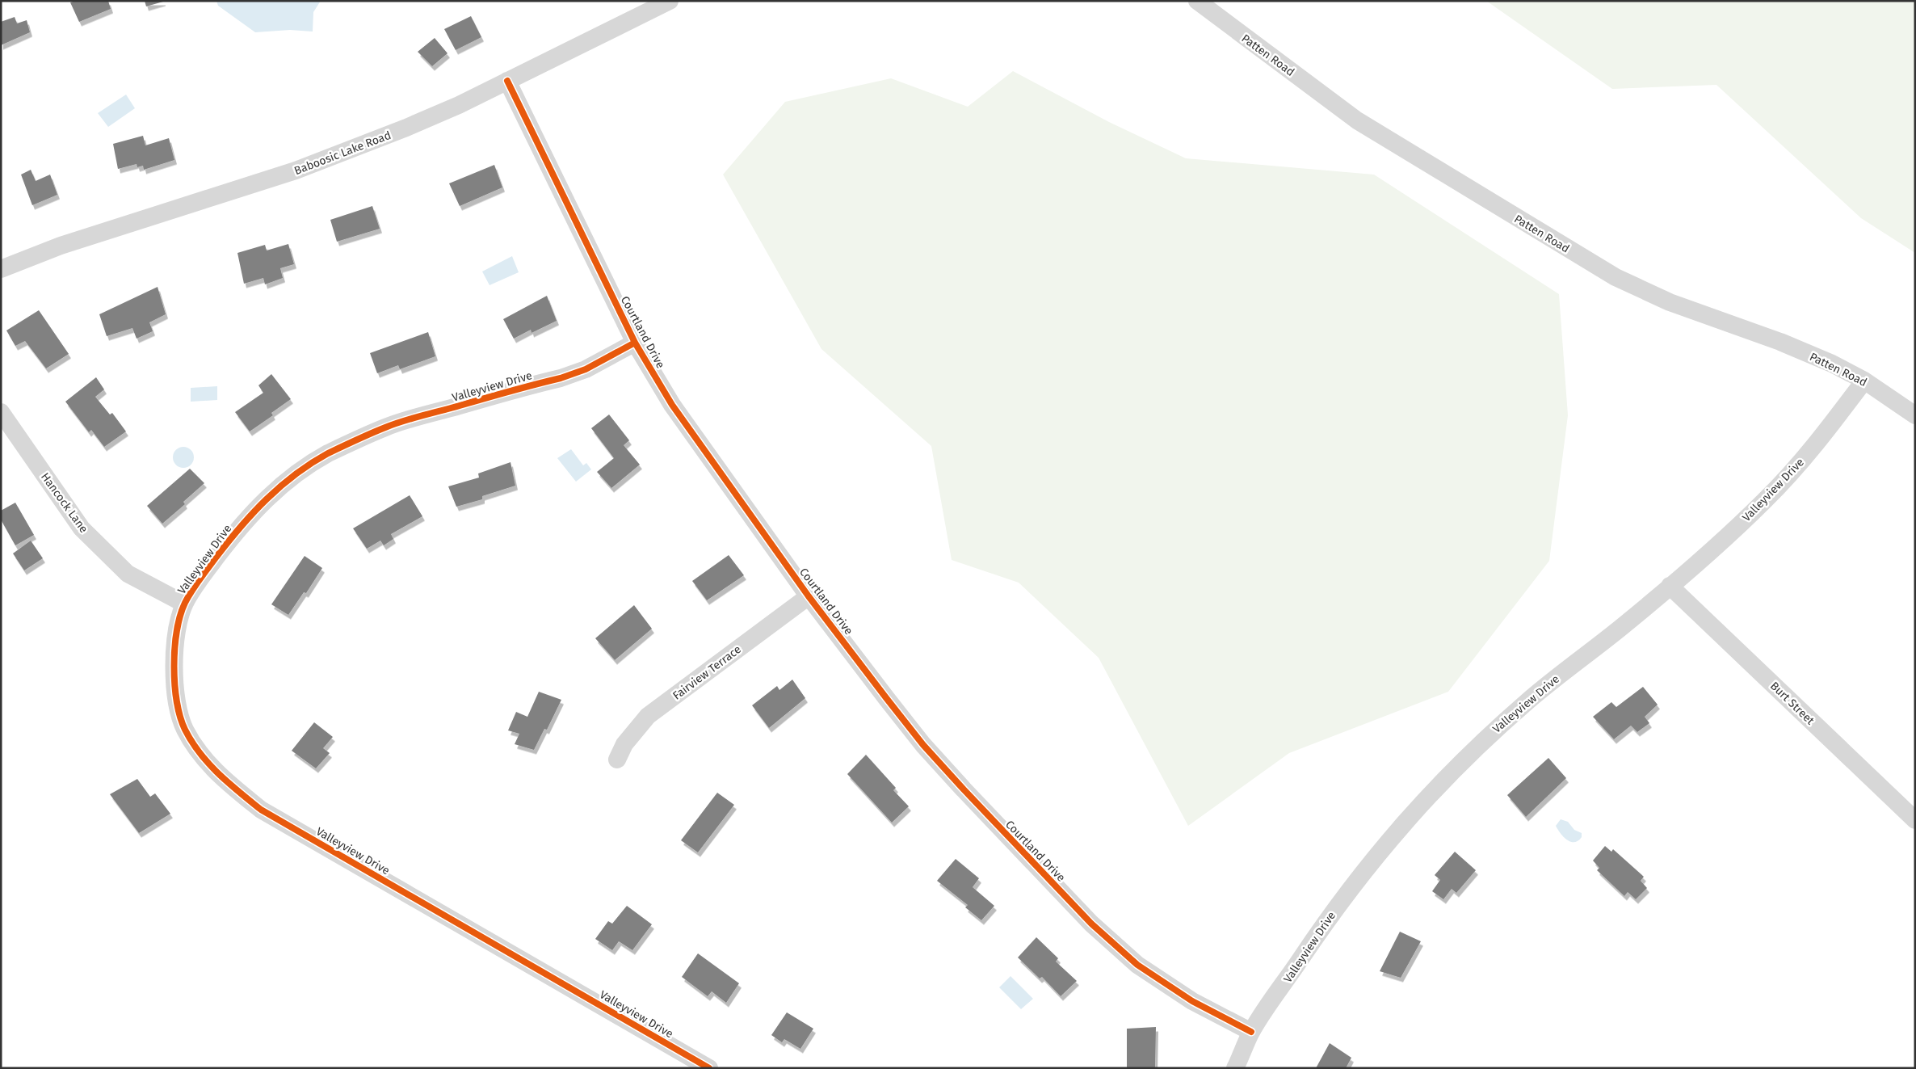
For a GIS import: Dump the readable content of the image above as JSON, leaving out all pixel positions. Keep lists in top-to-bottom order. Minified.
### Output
{"streets":{"street":["Patten Road","Baboosic Lake Road","Courtland Drive","Valleyview Drive","Hancock Lane","Fairview Terrace","Burt Street"]},"crossings":[["Patten Road","Valleyview Drive"],["Baboosic Lake Road","Courtland Drive"],["Courtland Drive","Valleyview Drive"],["Courtland Drive","Fairview Terrace"],["Valleyview Drive","Hancock Lane"],["Valleyview Drive","Burt Street"]]}
